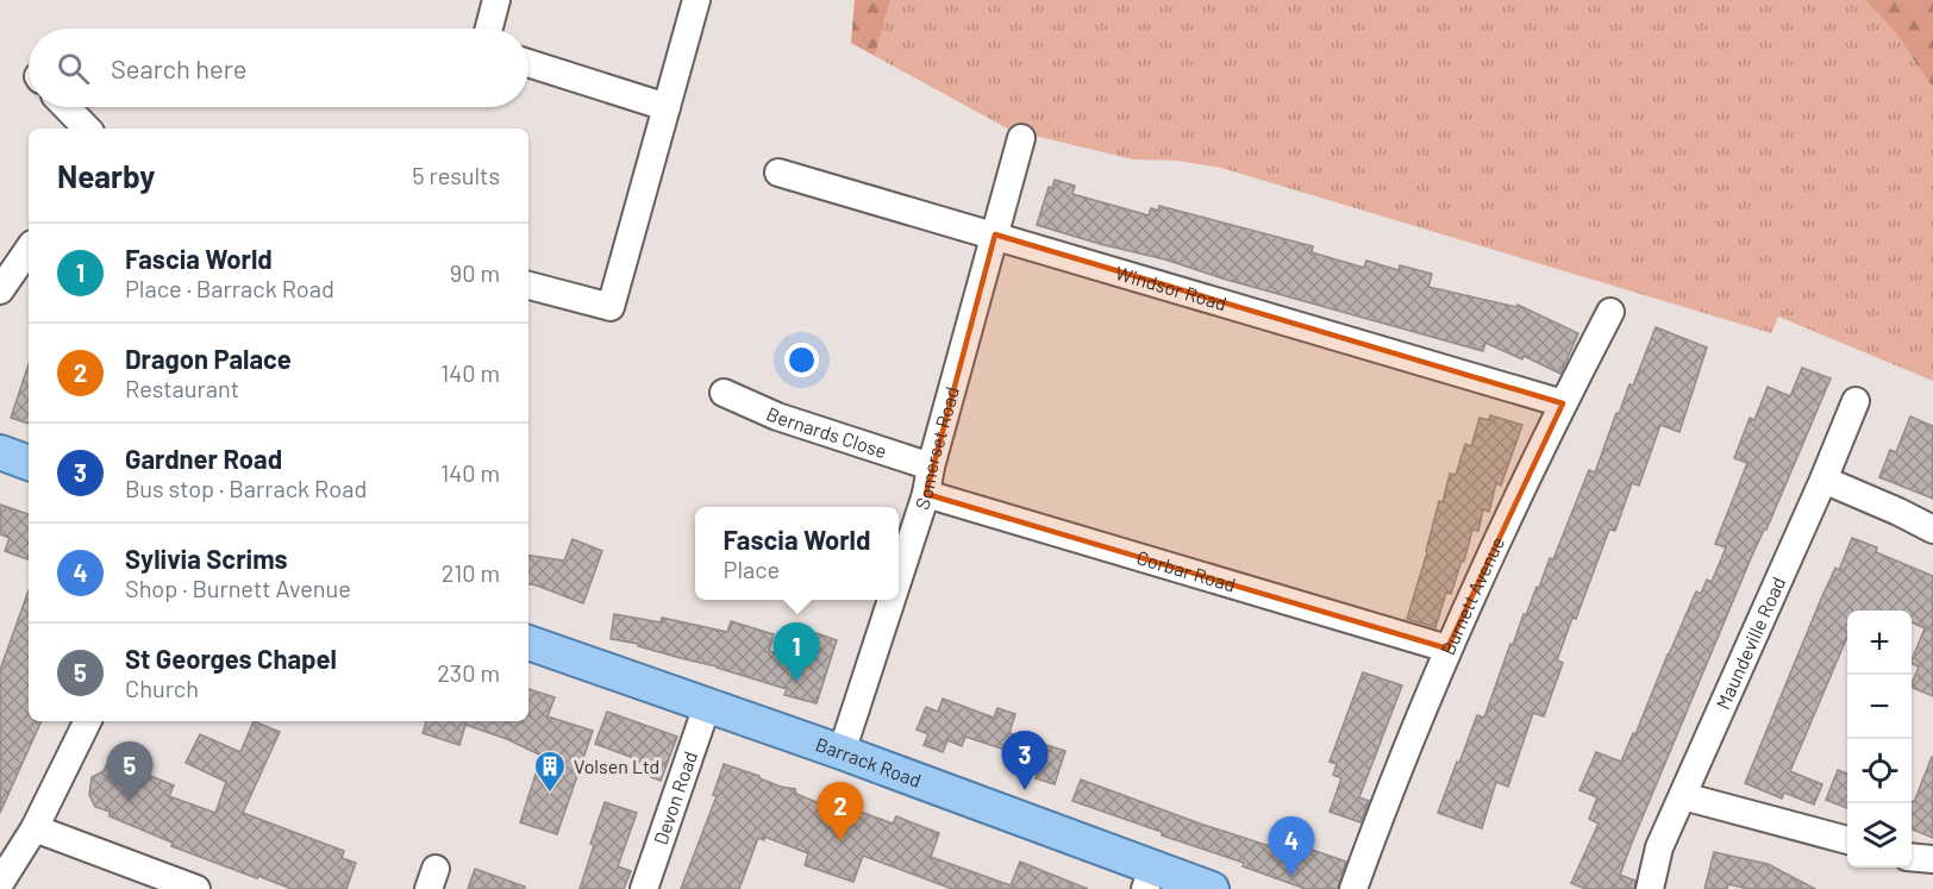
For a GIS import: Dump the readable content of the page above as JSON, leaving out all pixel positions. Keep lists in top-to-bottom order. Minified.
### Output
{"streets":{"main road":["Barrack Road"],"street":["Windsor Road","Bernards Close","Somerset Road","Corbar Road","Burnett Avenue","Maundeville Road","Devon Road"]},"crossings":[["Windsor Road","Somerset Road"],["Windsor Road","Burnett Avenue"],["Bernards Close","Somerset Road"],["Somerset Road","Corbar Road"],["Somerset Road","Barrack Road"],["Corbar Road","Burnett Avenue"],["Barrack Road","Devon Road"]],"places":{"building":["Volsen Ltd"]},"page":{"search":"Search here","heading":["Nearby","5 results"],"list":[{"mark":"1","name":"Fascia World","note":"Place · Barrack Road","value":"90 m"},{"mark":"2","name":"Dragon Palace","note":"Restaurant","value":"140 m"},{"mark":"3","name":"Gardner Road","note":"Bus stop · Barrack Road","value":"140 m"},{"mark":"4","name":"Sylivia Scrims","note":"Shop · Burnett Avenue","value":"210 m"},{"mark":"5","name":"St Georges Chapel","note":"Church","value":"230 m"}],"popup":["Fascia World","Place"],"map_buttons":["+","−"],"pins":["1","3","5","2","4"]}}
